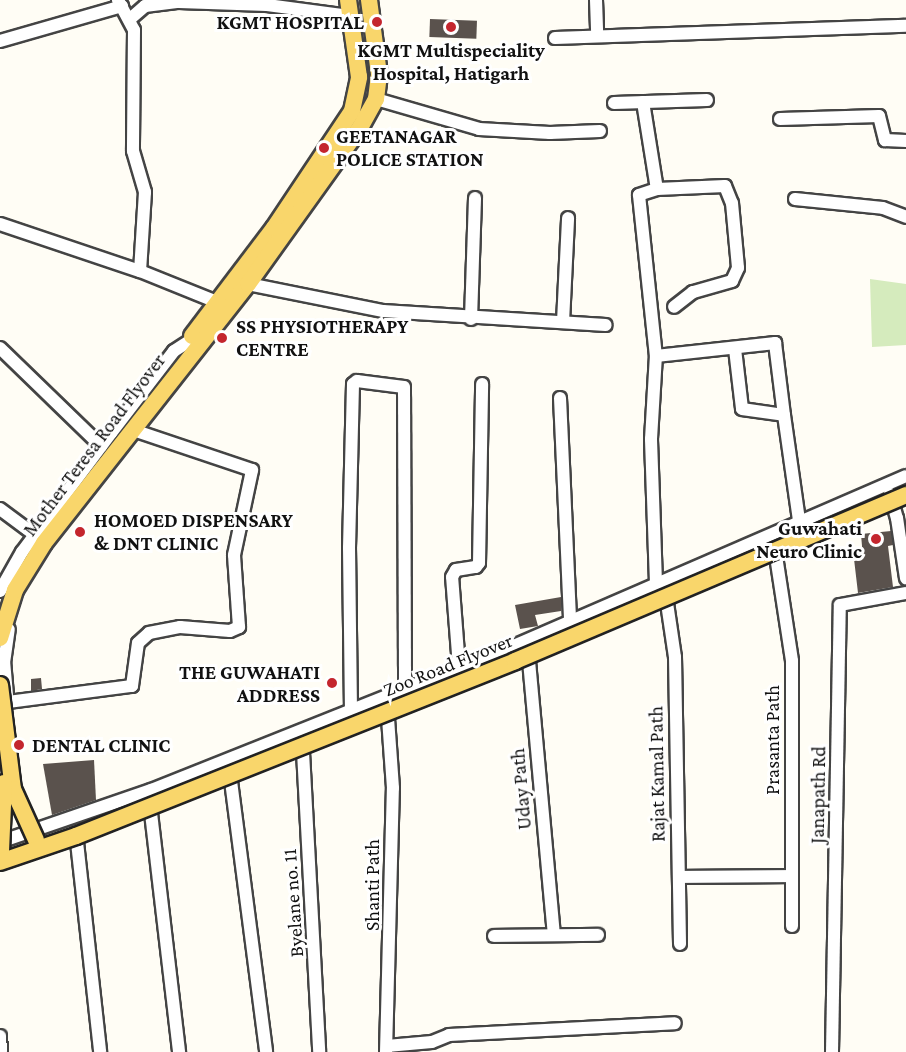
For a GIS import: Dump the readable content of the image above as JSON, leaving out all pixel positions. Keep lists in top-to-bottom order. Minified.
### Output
{"streets":{"main road":["Mother Teresa Road Flyover","Zoo Road Flyover"],"street":["Prasanta Path","Rajat Kamal Path","Uday Path","Janapath Rd","Shanti Path","Byelane no. 11"]},"places":["KGMT HOSPITAL","KGMT Multispeciality Hospital, Hatigarh","GEETANAGAR POLICE STATION","SS PHYSIOTHERAPY CENTRE","HOMOED DISPENSARY & DNT CLINIC","Guwahati Neuro Clinic","THE GUWAHATI ADDRESS","DENTAL CLINIC"]}
